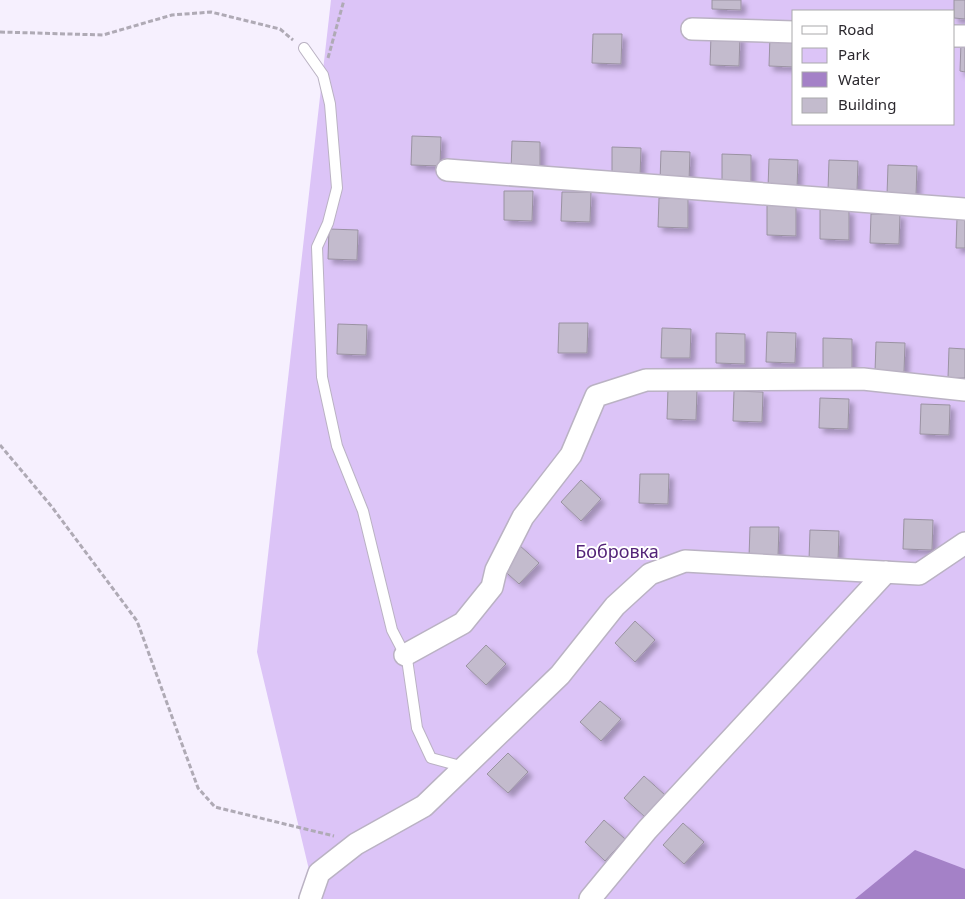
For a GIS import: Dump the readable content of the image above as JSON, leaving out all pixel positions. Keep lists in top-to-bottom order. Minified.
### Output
{"parks":["Бобровка"],"legend":["Road","Park","Water","Building"]}
